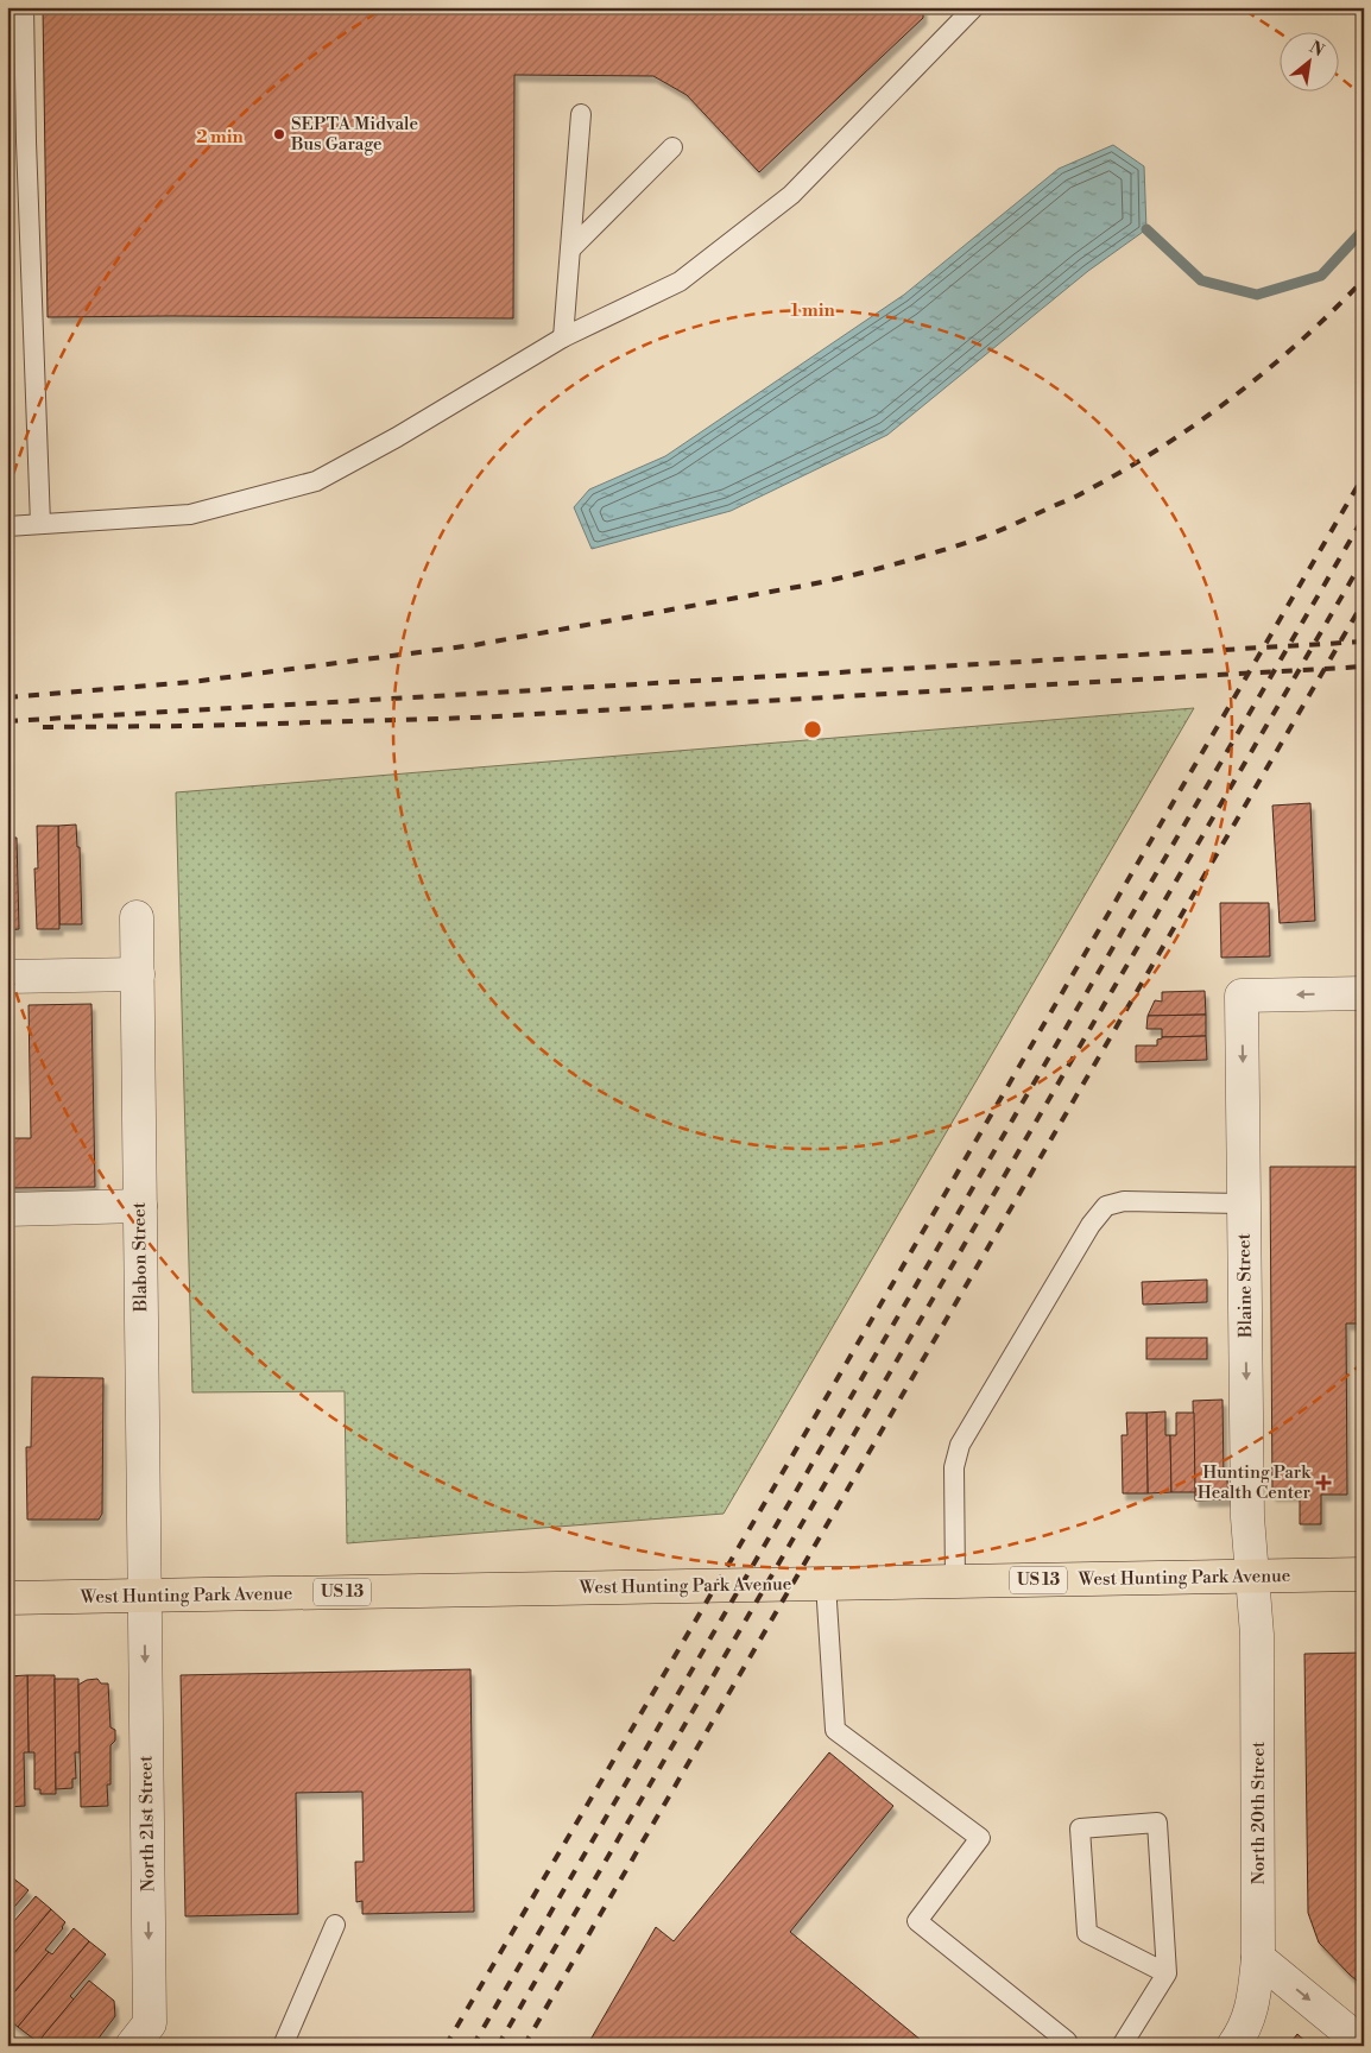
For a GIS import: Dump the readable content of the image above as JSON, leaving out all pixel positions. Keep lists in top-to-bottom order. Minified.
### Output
{"streets":{"main road":["West Hunting Park Avenue","US 13"],"street":["Blabon Street","Blaine Street","North 20th Street","North 21st Street"]},"crossings":[["Blabon Street","West Hunting Park Avenue"],["Blabon Street","North 21st Street"],["Blaine Street","West Hunting Park Avenue"],["Blaine Street","North 20th Street"],["West Hunting Park Avenue","North 20th Street"],["West Hunting Park Avenue","North 21st Street"]],"one_way":["Blaine Street","North 21st Street"],"places":{"other":["SEPTA Midvale Bus Garage"],"health":["Hunting Park Health Center"]},"north":"top right","rings":["2 min","1 min"]}
